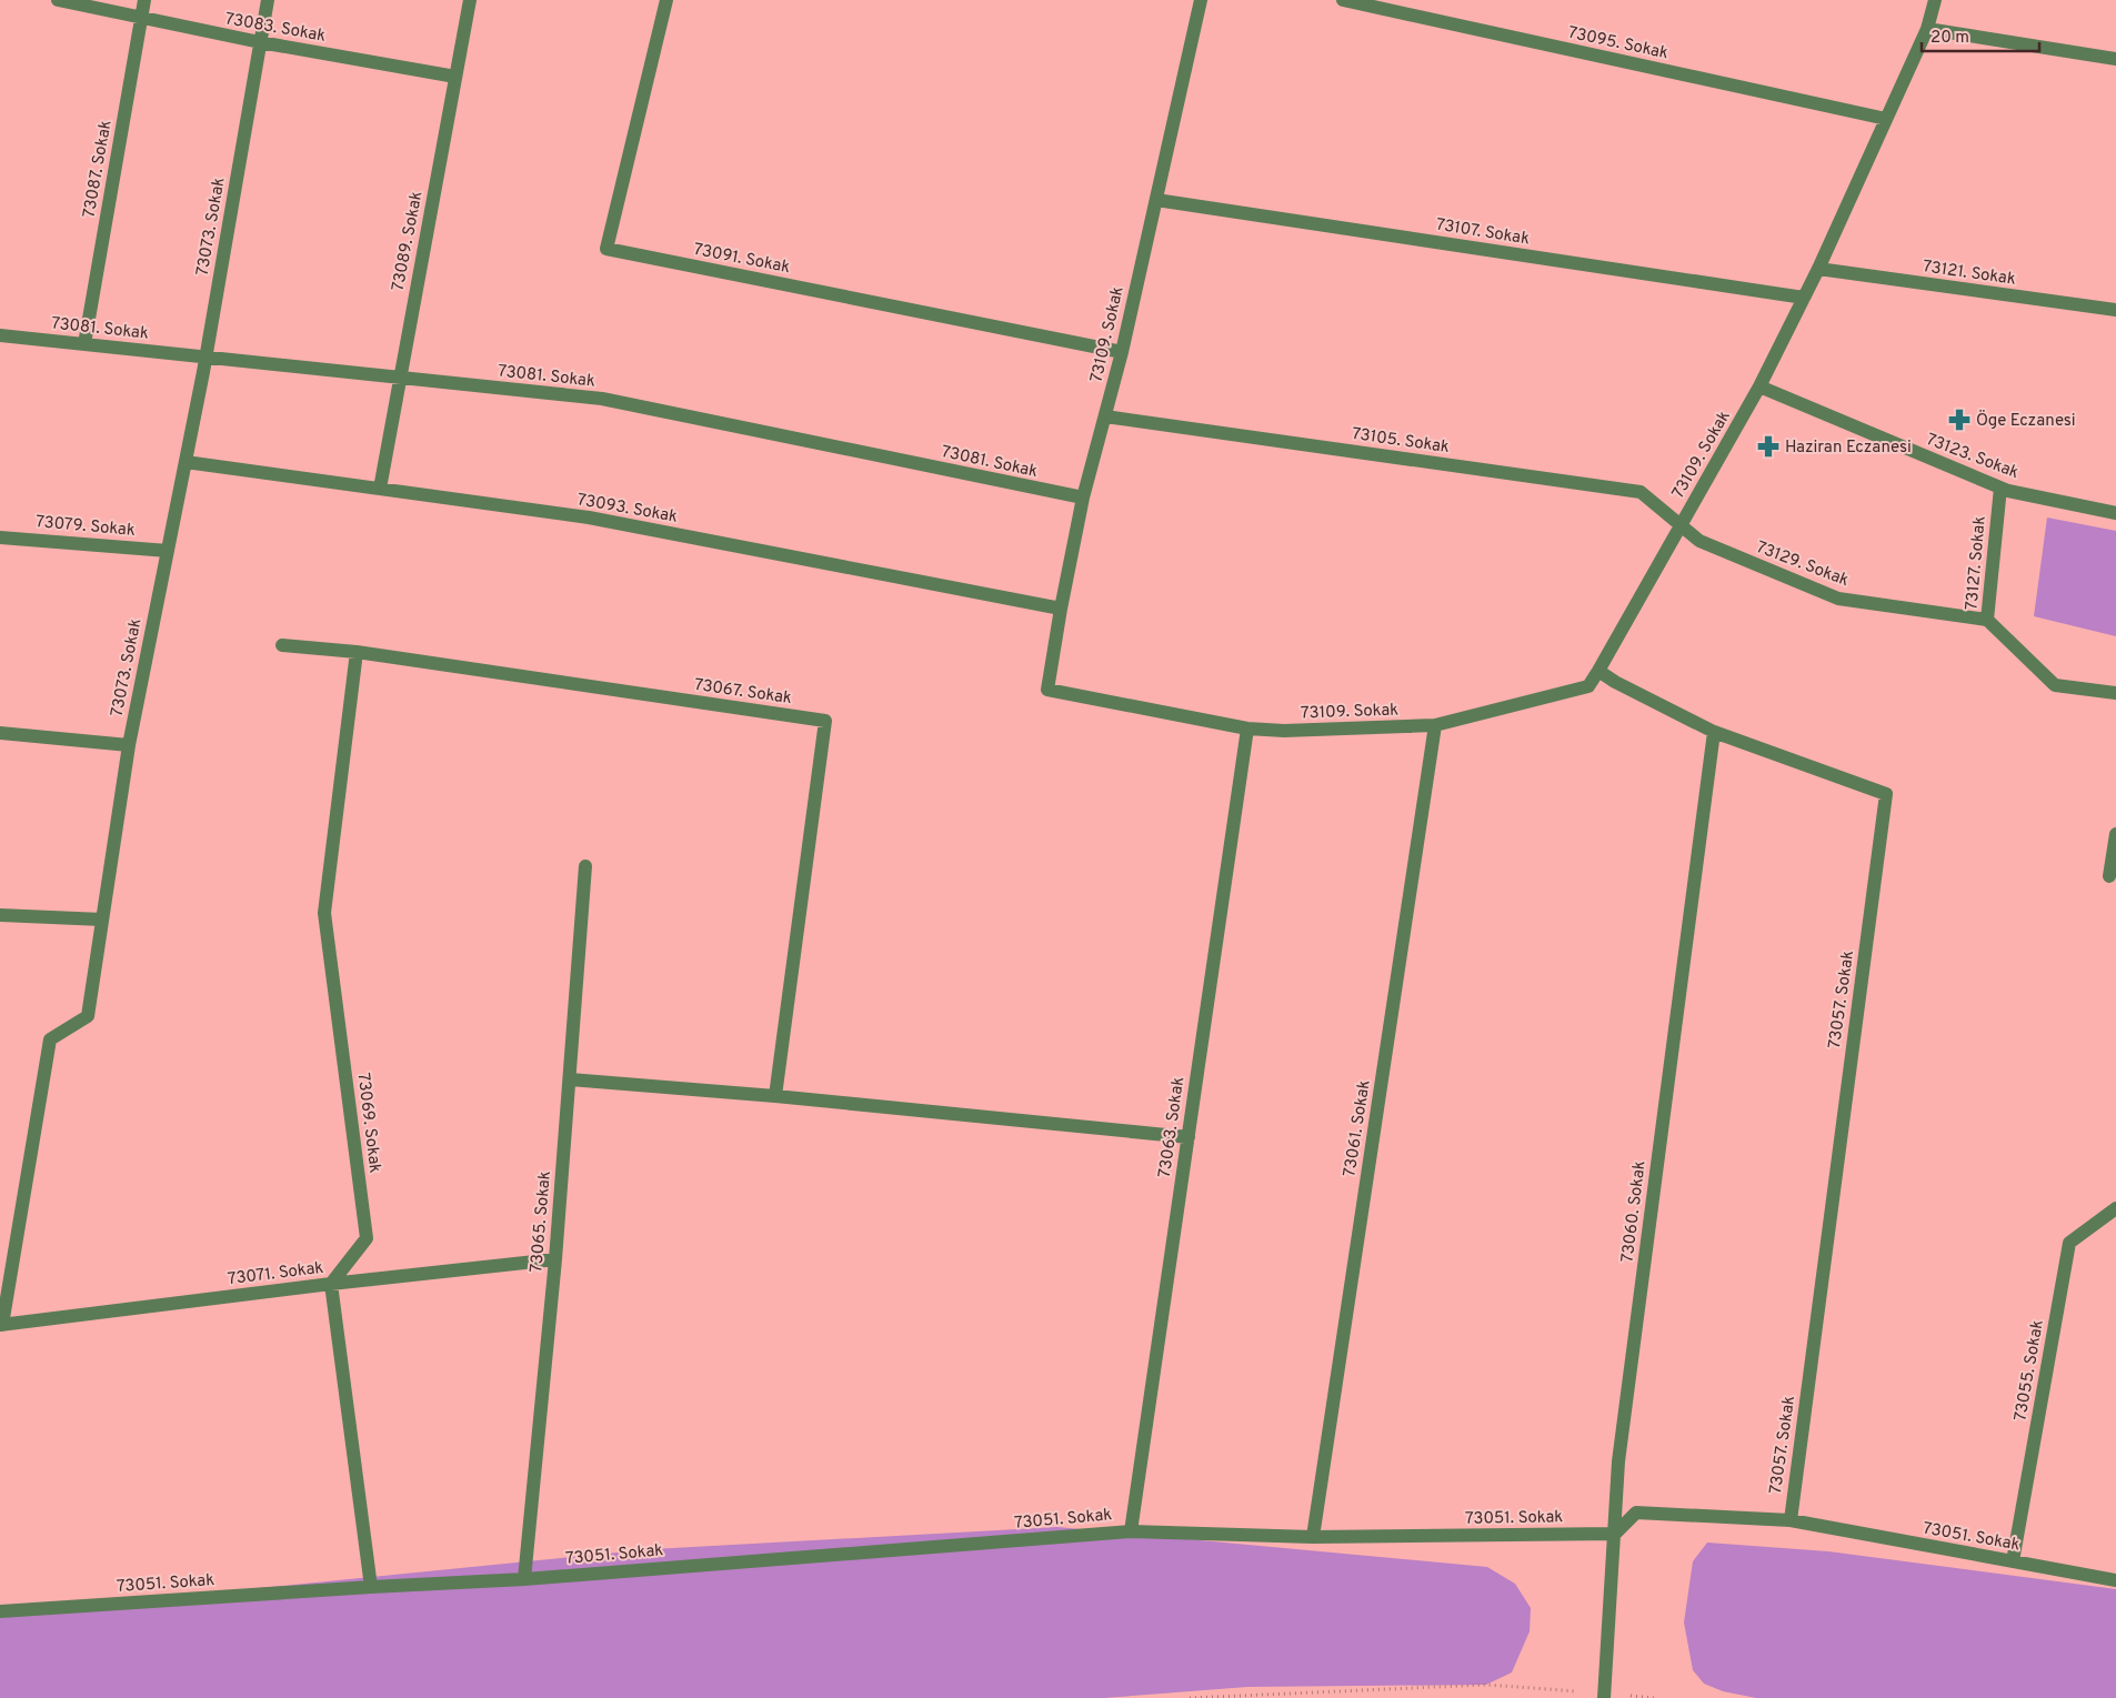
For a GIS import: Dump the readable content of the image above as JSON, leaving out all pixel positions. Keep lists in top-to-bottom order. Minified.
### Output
{"streets":{"street":["73083. Sokak","73095. Sokak","73087. Sokak","73073. Sokak","73107. Sokak","73089. Sokak","73091. Sokak","73121. Sokak","73081. Sokak","73109. Sokak","73105. Sokak","73123. Sokak","73093. Sokak","73079. Sokak","73129. Sokak","73127. Sokak","73067. Sokak","73057. Sokak","73069. Sokak","73063. Sokak","73061. Sokak","73060. Sokak","73065. Sokak","73071. Sokak","73055. Sokak","73051. Sokak"]},"crossings":[["73083. Sokak","73087. Sokak"],["73083. Sokak","73073. Sokak"],["73083. Sokak","73089. Sokak"],["73095. Sokak","73109. Sokak"],["73087. Sokak","73081. Sokak"],["73073. Sokak","73081. Sokak"],["73073. Sokak","73093. Sokak"],["73073. Sokak","73079. Sokak"],["73073. Sokak","73071. Sokak"],["73107. Sokak","73109. Sokak"],["73089. Sokak","73081. Sokak"],["73089. Sokak","73093. Sokak"],["73091. Sokak","73109. Sokak"],["73121. Sokak","73109. Sokak"],["73081. Sokak","73109. Sokak"],["73109. Sokak","73105. Sokak"],["73109. Sokak","73123. Sokak"],["73109. Sokak","73093. Sokak"],["73109. Sokak","73129. Sokak"],["73109. Sokak","73057. Sokak"],["73109. Sokak","73063. Sokak"],["73109. Sokak","73061. Sokak"],["73105. Sokak","73129. Sokak"],["73123. Sokak","73127. Sokak"],["73129. Sokak","73127. Sokak"],["73067. Sokak","73069. Sokak"],["73057. Sokak","73060. Sokak"],["73057. Sokak","73051. Sokak"],["73069. Sokak","73071. Sokak"],["73063. Sokak","73051. Sokak"],["73061. Sokak","73051. Sokak"],["73060. Sokak","73051. Sokak"],["73065. Sokak","73071. Sokak"],["73065. Sokak","73051. Sokak"],["73055. Sokak","73051. Sokak"]],"places":{"pharmacy":["Öge Eczanesi","Haziran Eczanesi"]},"scale_bar":"20 m"}
